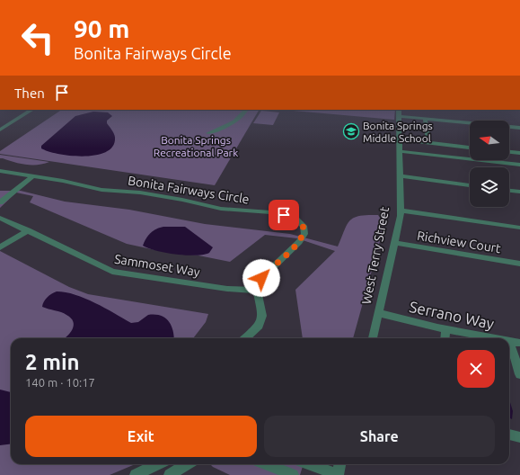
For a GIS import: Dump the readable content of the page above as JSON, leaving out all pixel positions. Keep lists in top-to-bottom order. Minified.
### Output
{"streets":{"street":["Bonita Fairways Circle","Richview Court","West Terry Street","Sammoset Way","Serrano Way"]},"crossings":[["Bonita Fairways Circle","Sammoset Way"],["Richview Court","West Terry Street"],["West Terry Street","Serrano Way"]],"parks":["Bonita Springs Recreational Park"],"places":{"school or university":["Bonita Springs Middle School"]},"north":"left","page":{"turn":["90 m","Bonita Fairways Circle"],"then":"Then","heading":["2 min","140 m · 10:17"],"buttons":["Exit","Share"]}}
